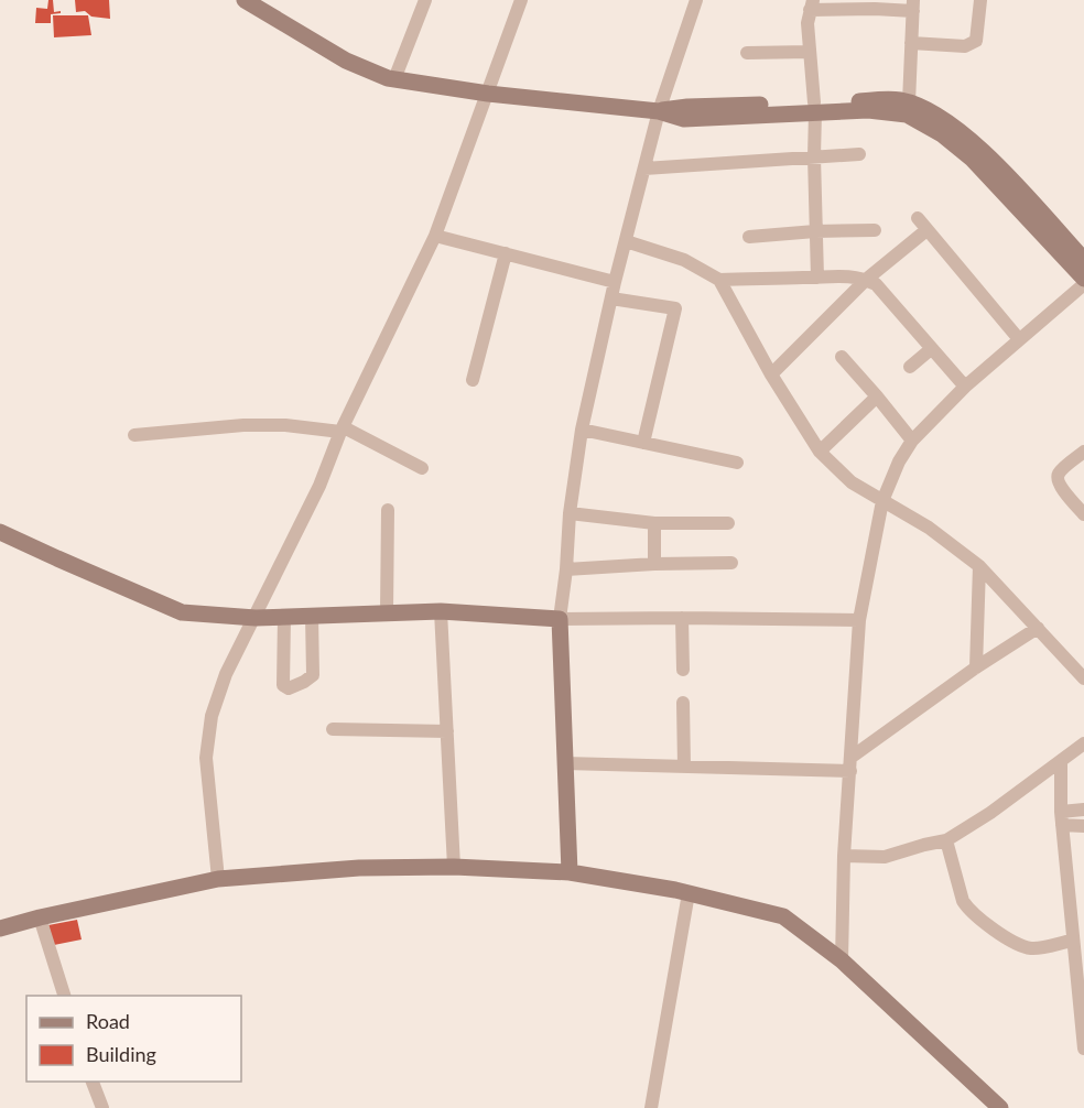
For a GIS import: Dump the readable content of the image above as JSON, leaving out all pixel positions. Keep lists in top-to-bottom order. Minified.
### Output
{"legend":["Road","Building"]}
